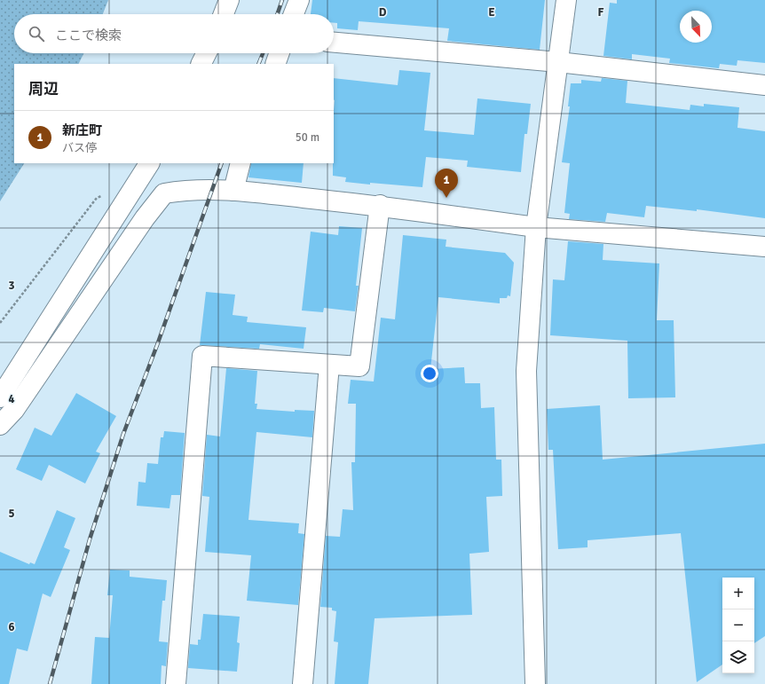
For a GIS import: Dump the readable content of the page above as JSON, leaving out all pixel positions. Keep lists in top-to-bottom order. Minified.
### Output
{"north":"bottom right","page":{"search":"ここで検索","heading":"周辺","list":[{"mark":"1","name":"新庄町","note":"バス停","value":"50 m"}],"pins":"1","map_buttons":["+","−"]},"grid":{"columns":["D","E","F"],"rows":["3","4","5","6"]}}
